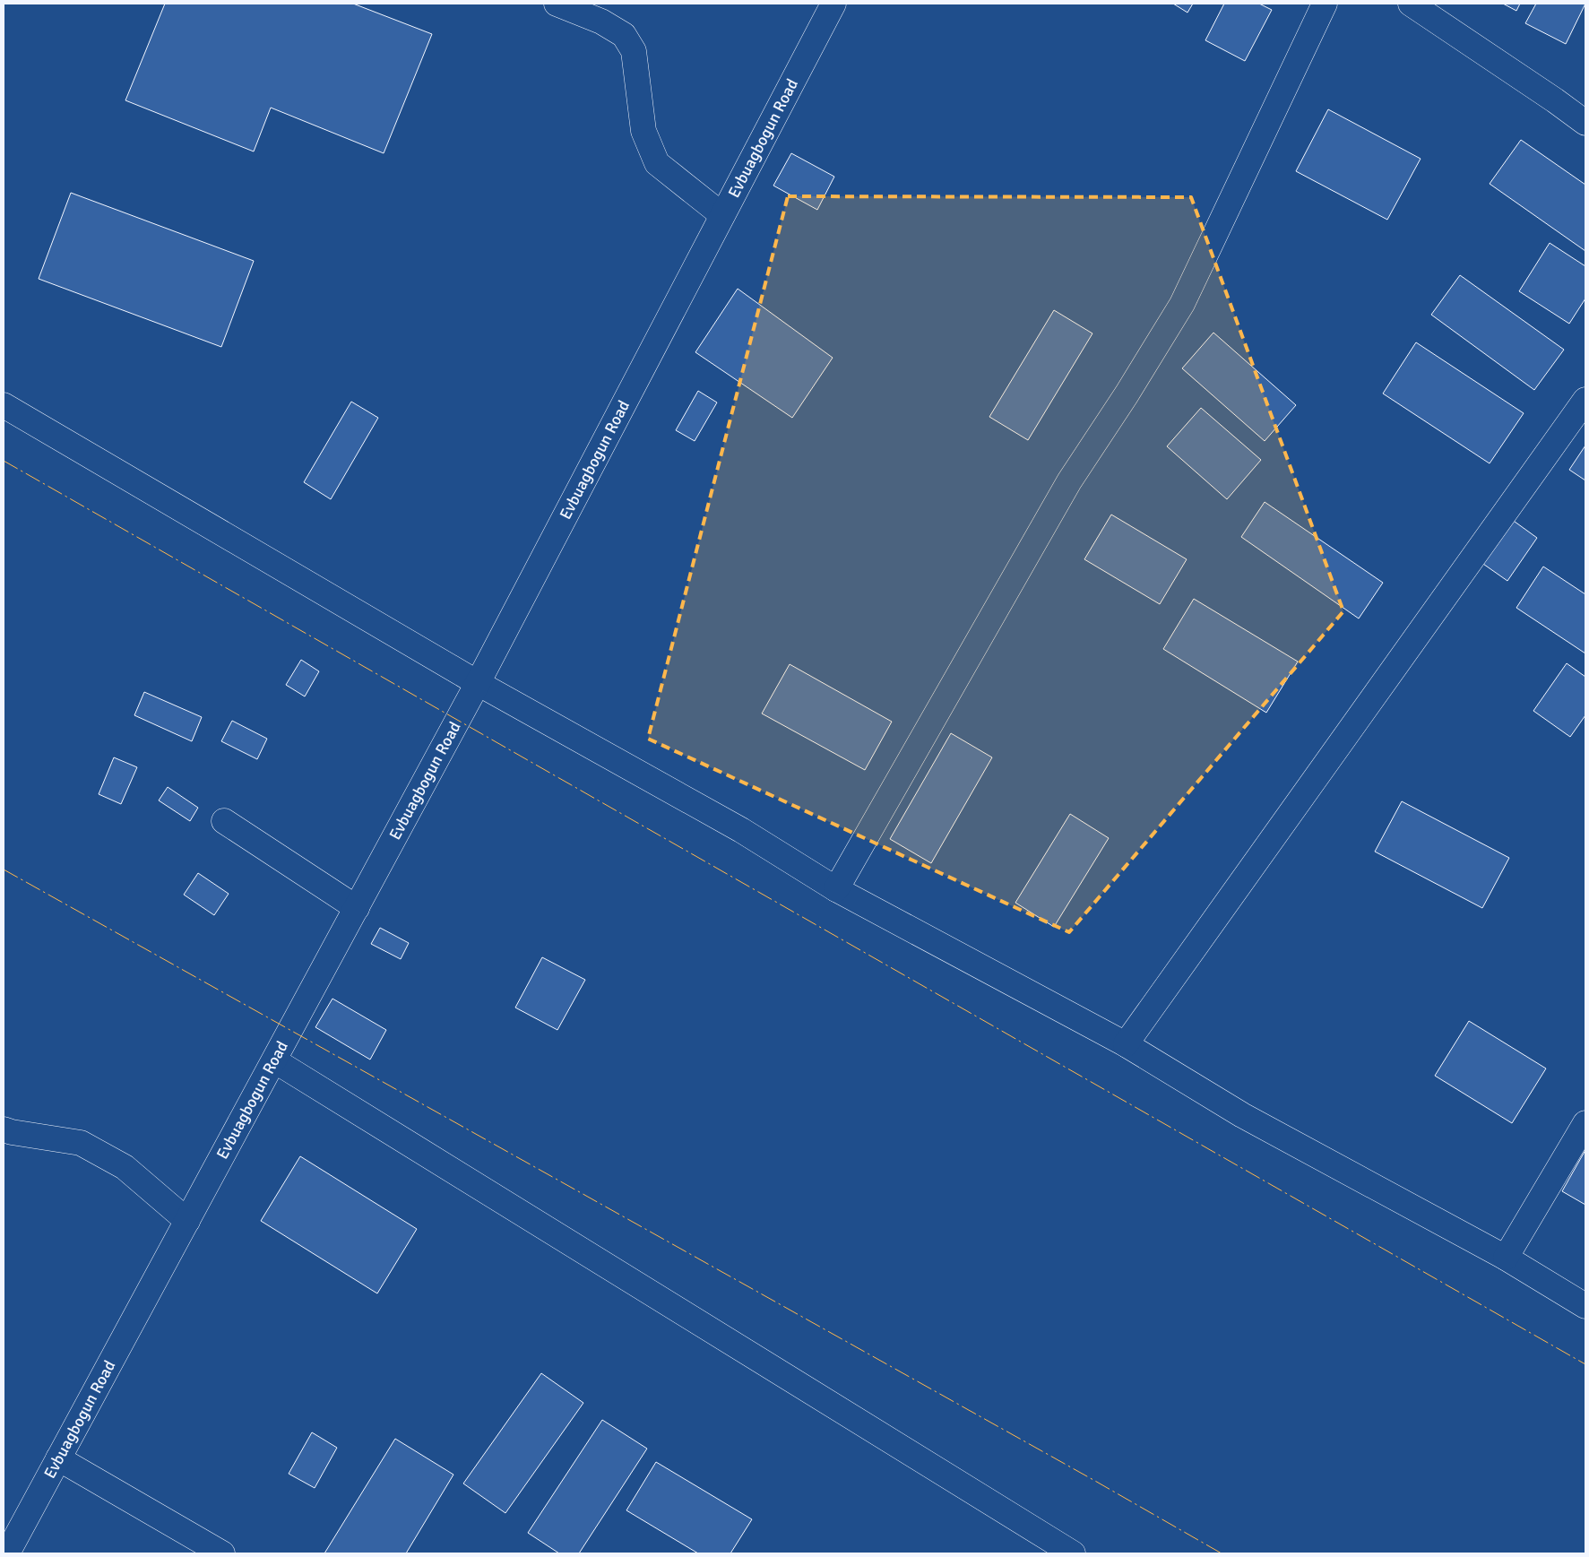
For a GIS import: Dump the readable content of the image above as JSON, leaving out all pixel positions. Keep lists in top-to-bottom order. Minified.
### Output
{"streets":{"street":["Evbuagbogun Road"]}}
